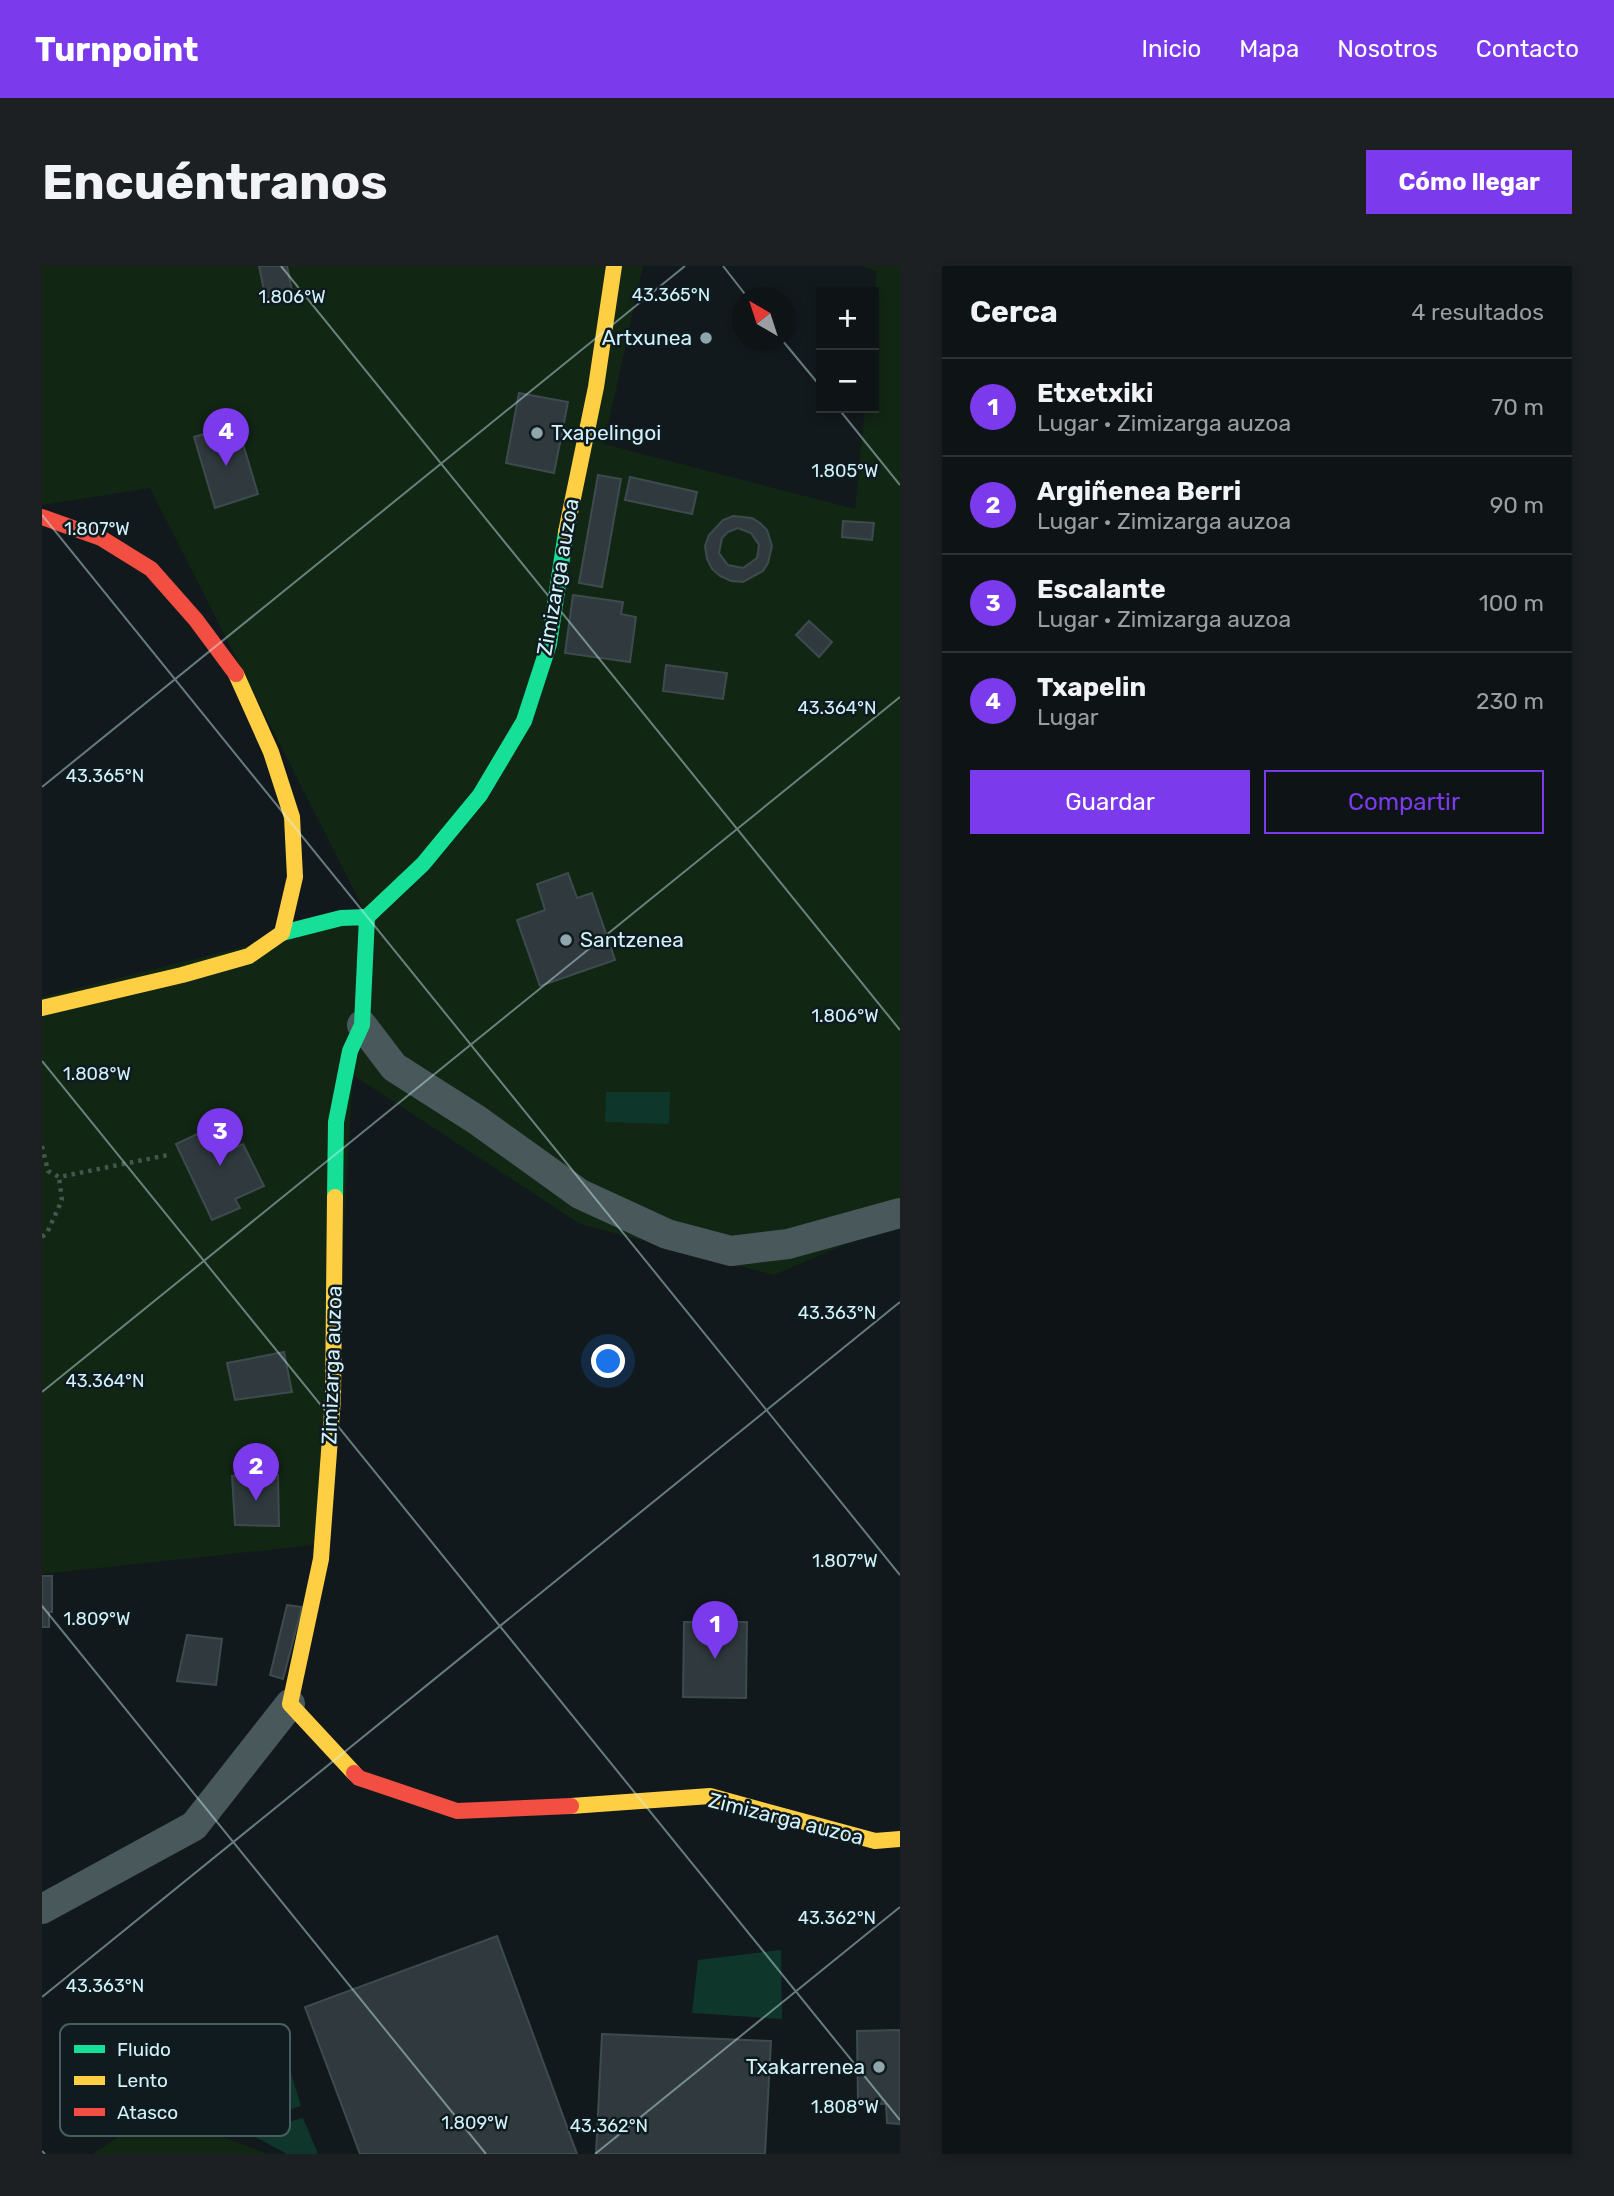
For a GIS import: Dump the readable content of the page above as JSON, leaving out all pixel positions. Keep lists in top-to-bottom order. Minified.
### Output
{"streets":{"street":["Zimizarga auzoa"]},"places":["Artxunea","Txapelingoi","Santzenea","Txakarrenea"],"legend":["Fluido","Lento","Atasco"],"north":"top left","page":{"header":"Turnpoint","nav":["Inicio","Mapa","Nosotros","Contacto"],"buttons":["Cómo llegar",["Guardar","Compartir"]],"title":"Encuéntranos","heading":["Cerca","4 resultados"],"map_buttons":["+","−"],"list":[{"mark":"1","name":"Etxetxiki","note":"Lugar · Zimizarga auzoa","value":"70 m"},{"mark":"2","name":"Argiñenea Berri","note":"Lugar · Zimizarga auzoa","value":"90 m"},{"mark":"3","name":"Escalante","note":"Lugar · Zimizarga auzoa","value":"100 m"},{"mark":"4","name":"Txapelin","note":"Lugar","value":"230 m"}],"pins":["4","3","2","1"]},"coordinates":["43.365°N","1.806°W","1.805°W","1.807°W","43.364°N","1.808°W","43.363°N","1.809°W","43.362°N"]}
